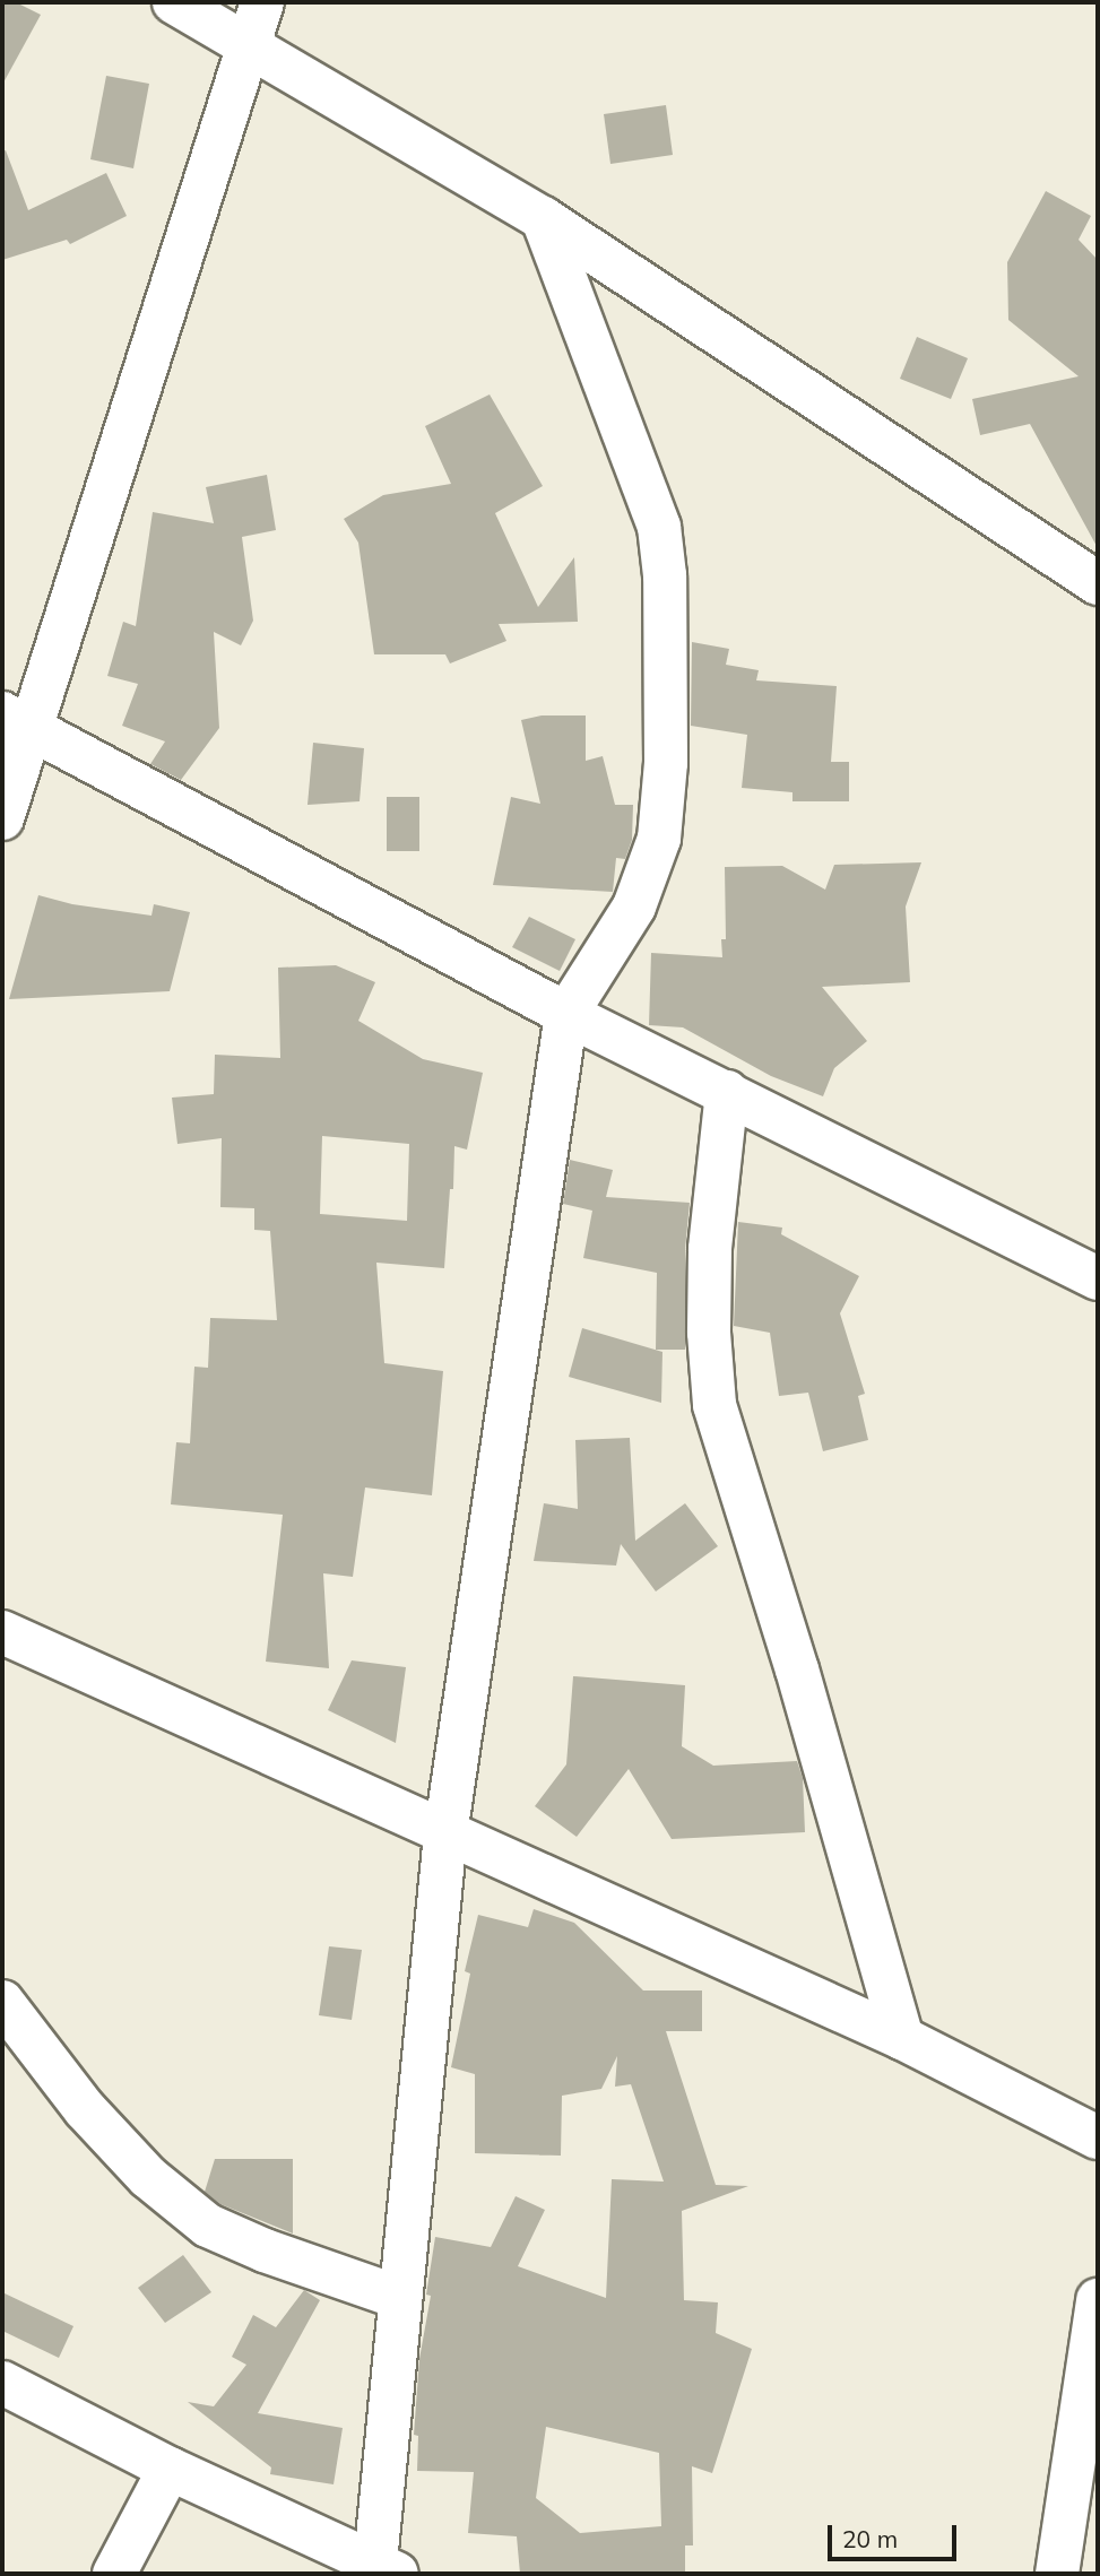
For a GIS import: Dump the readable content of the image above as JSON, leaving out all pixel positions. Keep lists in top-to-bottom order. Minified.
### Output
{"scale_bar":"20 m"}
